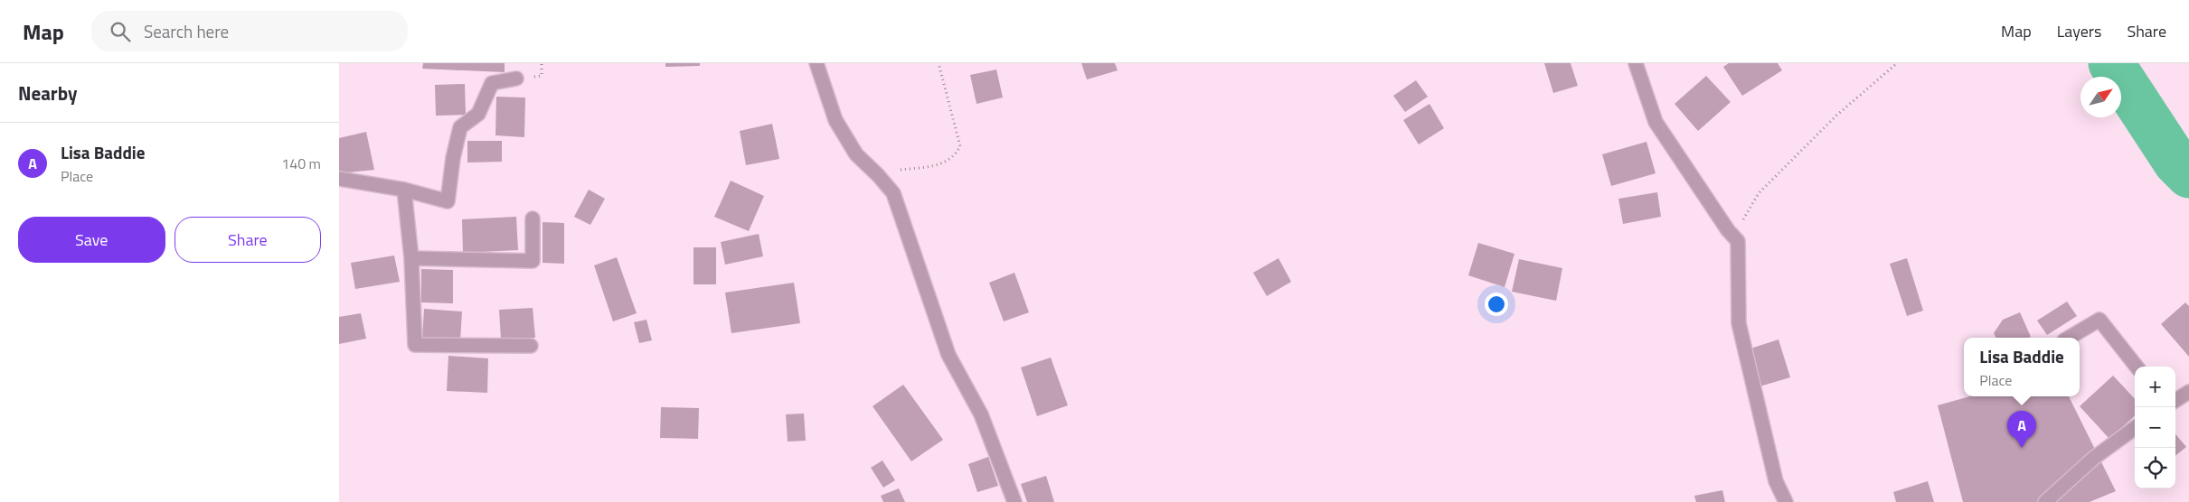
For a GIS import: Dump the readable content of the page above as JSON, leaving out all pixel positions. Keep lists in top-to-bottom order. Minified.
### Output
{"north":"top right","page":{"header":"Map","search":"Search here","nav":["Map","Layers","Share"],"heading":"Nearby","list":[{"mark":"A","name":"Lisa Baddie","note":"Place","value":"140 m"}],"buttons":["Save","Share"],"popup":["Lisa Baddie","Place"],"map_buttons":["+","−"],"pins":"A"}}
